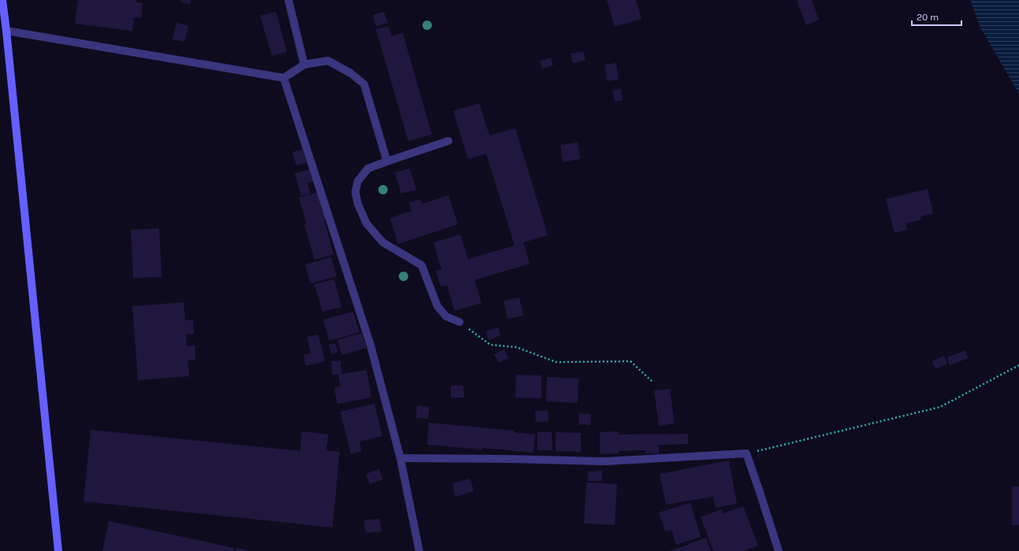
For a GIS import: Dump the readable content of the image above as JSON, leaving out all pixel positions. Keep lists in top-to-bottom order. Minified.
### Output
{"scale_bar":"20 m"}
